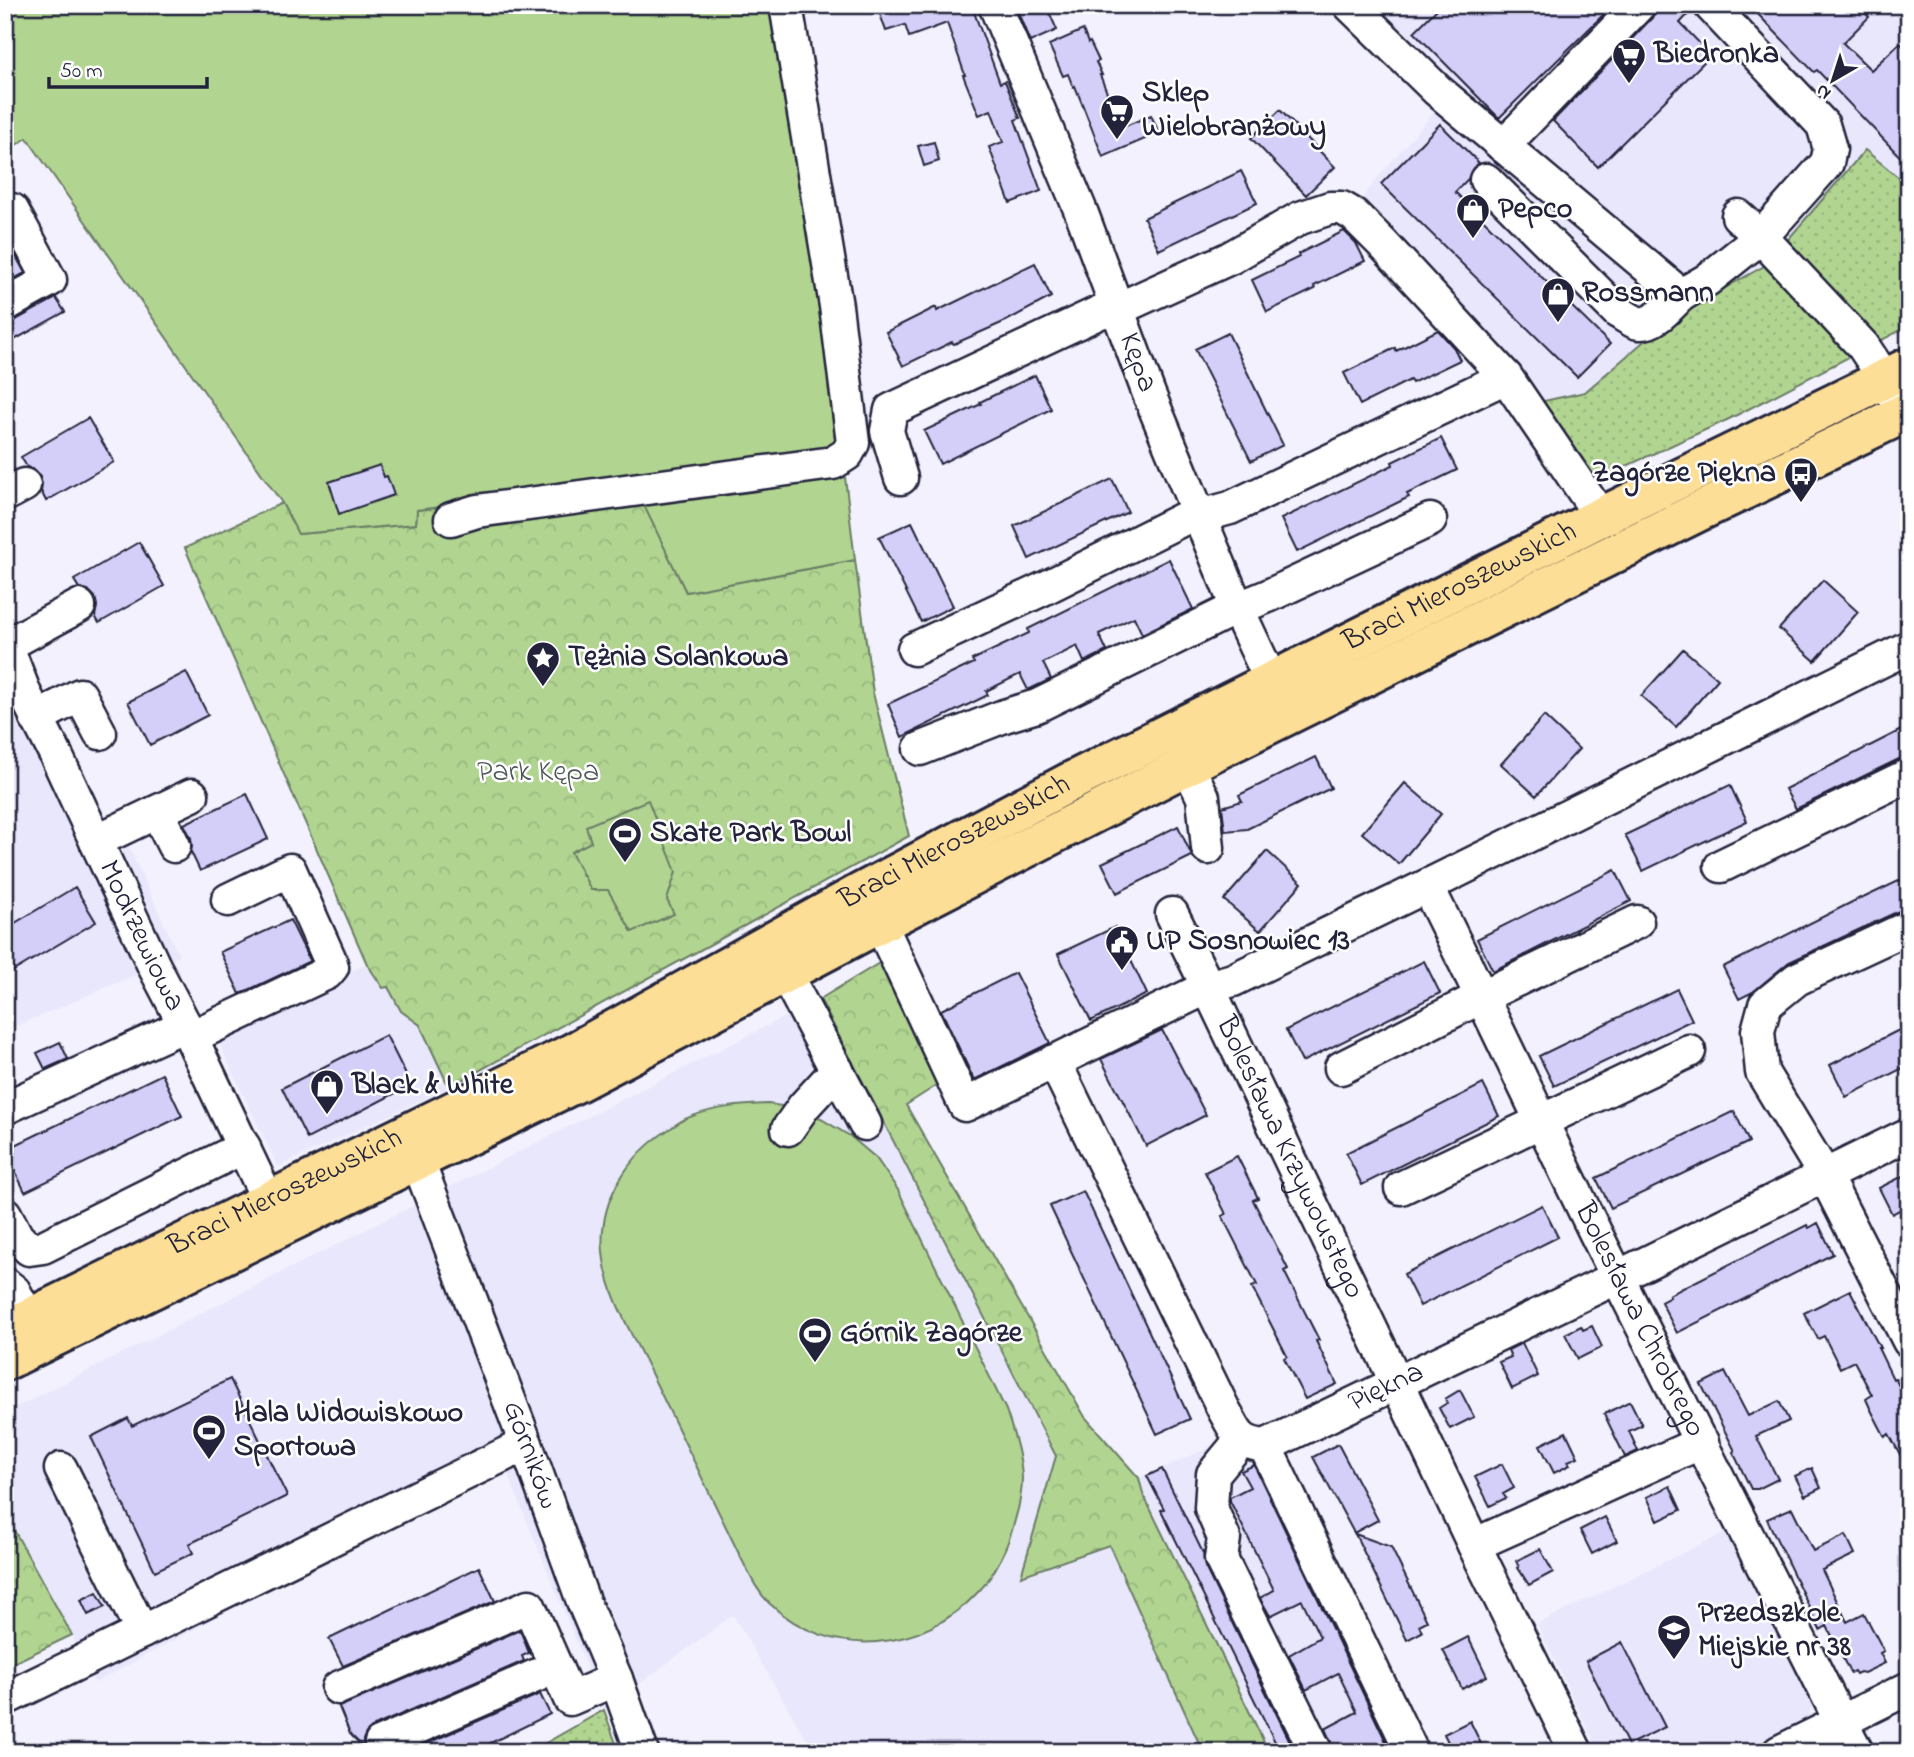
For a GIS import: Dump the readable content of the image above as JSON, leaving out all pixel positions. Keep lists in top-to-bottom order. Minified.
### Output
{"streets":{"main road":["Braci Mieroszewskich"],"street":["Kępa","Modrzewiowa","Bolesława Krzywoustego","Bolesława Chrobrego","Piękna","Górników"]},"crossings":[["Kępa","Braci Mieroszewskich"],["Braci Mieroszewskich","Modrzewiowa"],["Braci Mieroszewskich","Bolesława Krzywoustego"],["Braci Mieroszewskich","Górników"],["Bolesława Krzywoustego","Piękna"],["Bolesława Chrobrego","Piękna"]],"parks":["Park Kępa"],"places":{"supermarket":["Biedronka","Sklep Wielobranżowy"],"shop":["Pepco","Rossmann","Black & White"],"bus stop":["Zagórze Piękna"],"place":["Tężnia Solankowa"],"sports":["Skate Park Bowl","Górnik Zagórze","Hala Widowiskowo Sportowa"],"public building":["UP Sosnowiec 13"],"school or university":["Przedszkole Miejskie nr 38"]},"scale_bar":"50 m","north":"bottom left"}
